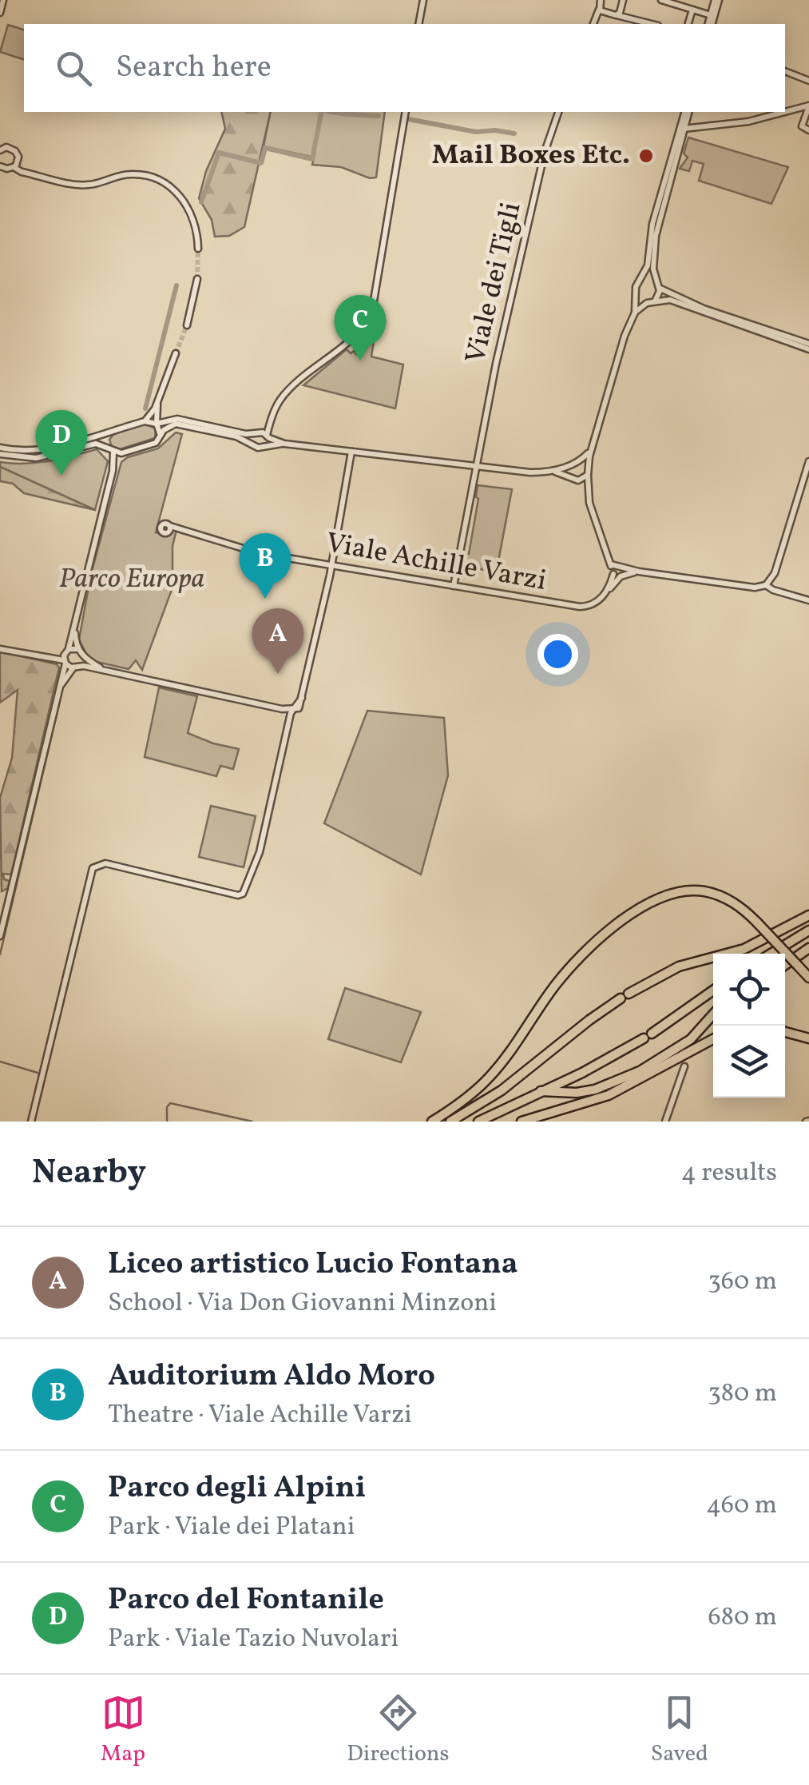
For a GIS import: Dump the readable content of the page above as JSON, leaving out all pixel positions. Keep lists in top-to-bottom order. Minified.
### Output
{"streets":{"street":["Viale dei Tigli","Viale Achille Varzi"]},"crossings":[["Viale dei Tigli","Viale Achille Varzi"]],"parks":["Parco Europa"],"places":["Mail Boxes Etc."],"page":{"search":"Search here","pins":["C","D","B","A"],"heading":["Nearby","4 results"],"list":[{"mark":"A","name":"Liceo artistico Lucio Fontana","note":"School · Via Don Giovanni Minzoni","value":"360 m"},{"mark":"B","name":"Auditorium Aldo Moro","note":"Theatre · Viale Achille Varzi","value":"380 m"},{"mark":"C","name":"Parco degli Alpini","note":"Park · Viale dei Platani","value":"460 m"},{"mark":"D","name":"Parco del Fontanile","note":"Park · Viale Tazio Nuvolari","value":"680 m"}],"nav":["Map","Directions","Saved"]}}
